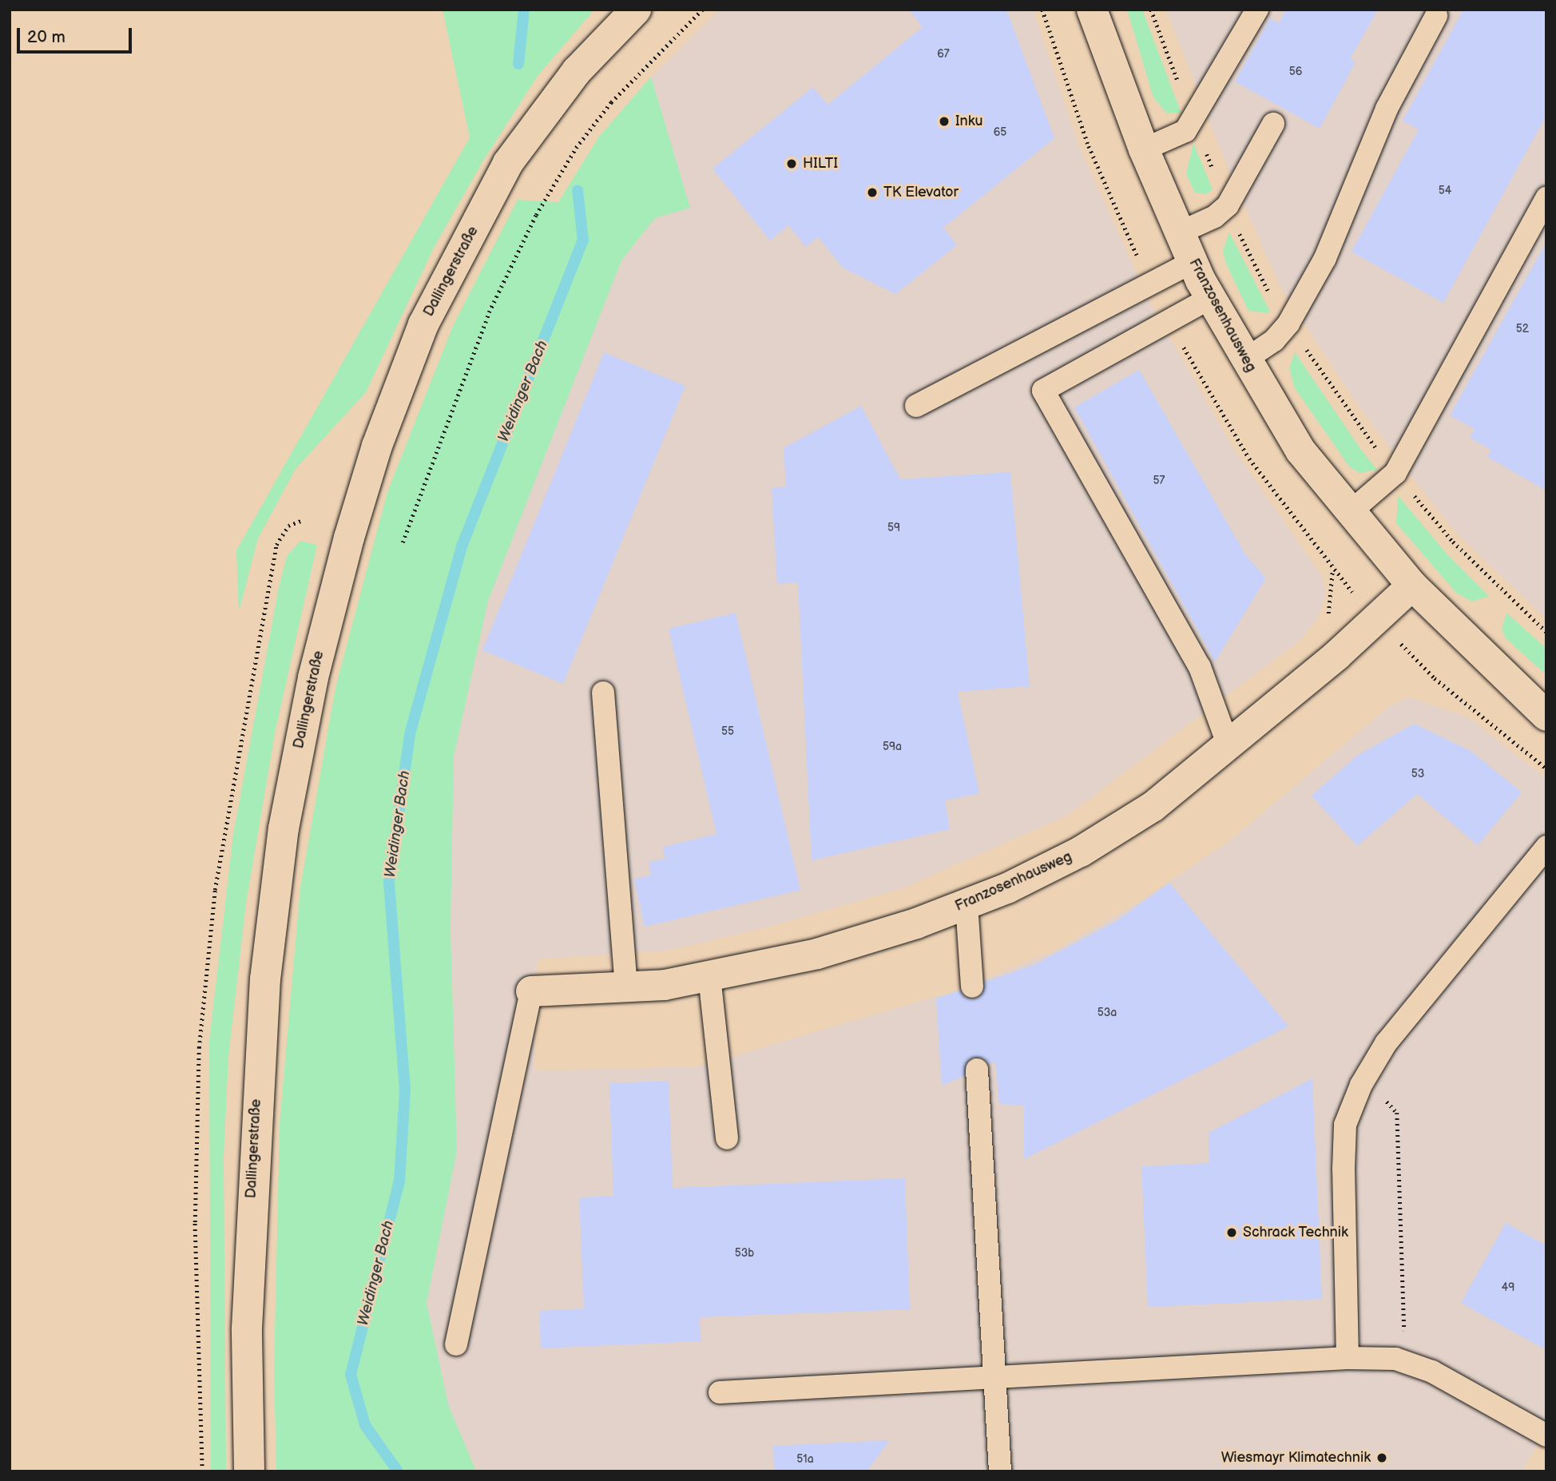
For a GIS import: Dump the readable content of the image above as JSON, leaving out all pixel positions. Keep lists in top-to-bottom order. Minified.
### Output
{"streets":{"street":["Dallingerstraße","Franzosenhausweg"]},"water":["Weidinger Bach"],"places":["Inku","HILTI","TK Elevator","Schrack Technik","Wiesmayr Klimatechnik"],"house_numbers":["67","56","65","54","52","57","59","55","59a","53","53a","53b","49","51a"],"scale_bar":"20 m"}
